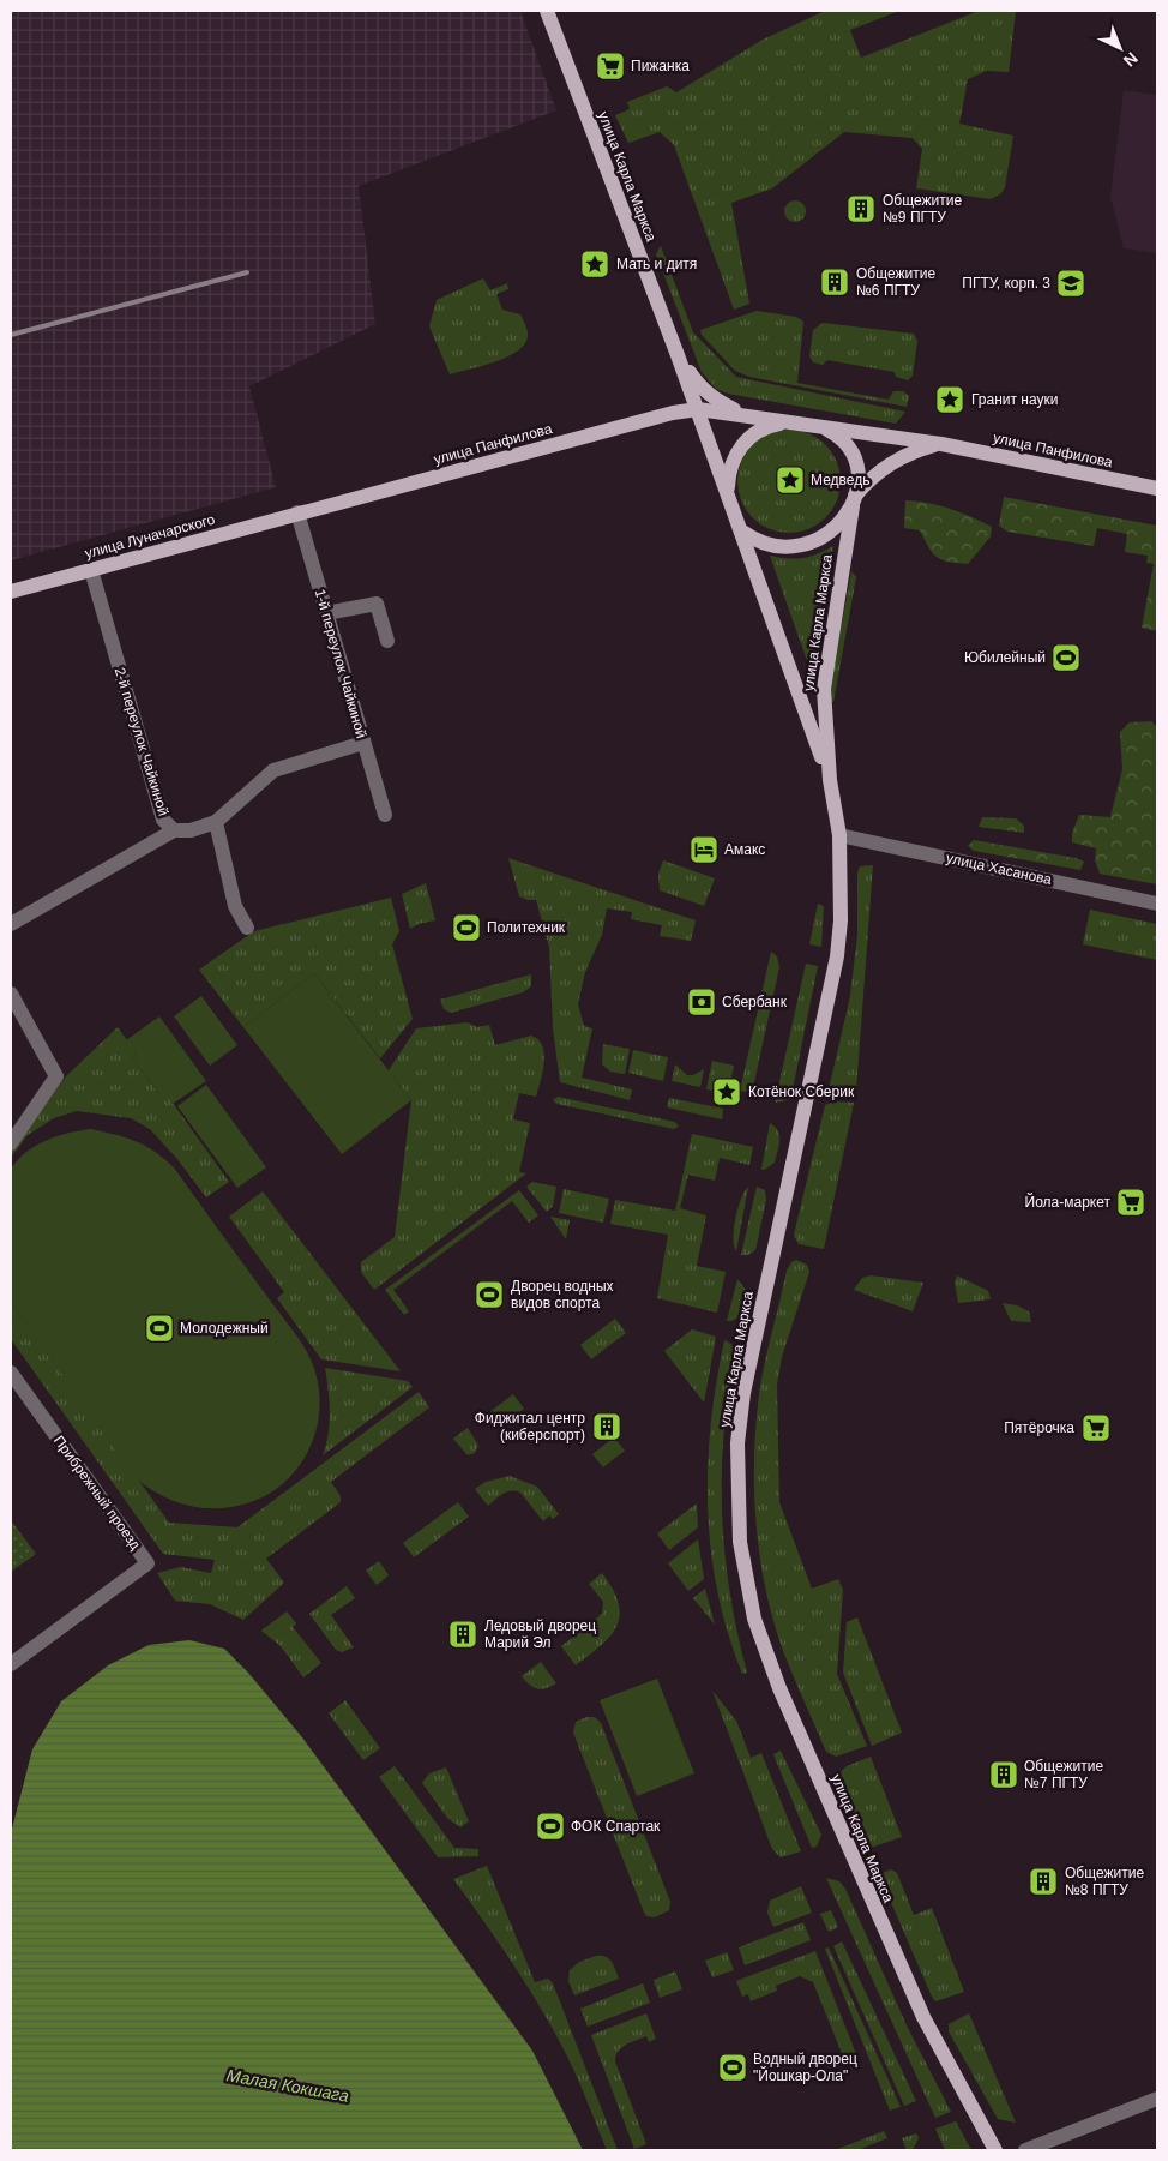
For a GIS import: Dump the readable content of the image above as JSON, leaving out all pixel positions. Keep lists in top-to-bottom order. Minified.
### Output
{"streets":{"main road":["улица Карла Маркса","улица Панфилова","улица Луначарского"],"street":["1-й переулок Чайкиной","2-й переулок Чайкиной","улица Хасанова","Прибрежный проезд"]},"crossings":[["улица Карла Маркса","улица Панфилова"],["улица Карла Маркса","улица Хасанова"],["улица Панфилова","улица Луначарского"],["улица Панфилова","1-й переулок Чайкиной"],["улица Луначарского","1-й переулок Чайкиной"],["улица Луначарского","2-й переулок Чайкиной"]],"water":["Малая Кокшага"],"places":{"supermarket":["Пижанка","Йола-маркет","Пятёрочка"],"building":["Общежитие №9 ПГТУ","Общежитие №6 ПГТУ","Фиджитал центр (киберспорт)","Ледовый дворец Марий Эл","Общежитие №7 ПГТУ","Общежитие №8 ПГТУ"],"place":["Мать и дитя","Гранит науки","Медведь","Котёнок Сберик"],"school or university":["ПГТУ, корп. 3"],"sports":["Юбилейный","Политехник","Дворец водных видов спорта","Молодежный","ФОК Спартак","Водный дворец \"Йошкар-Ола\""],"hotel":["Амакс"],"bank":["Сбербанк"]},"north":"bottom right"}
